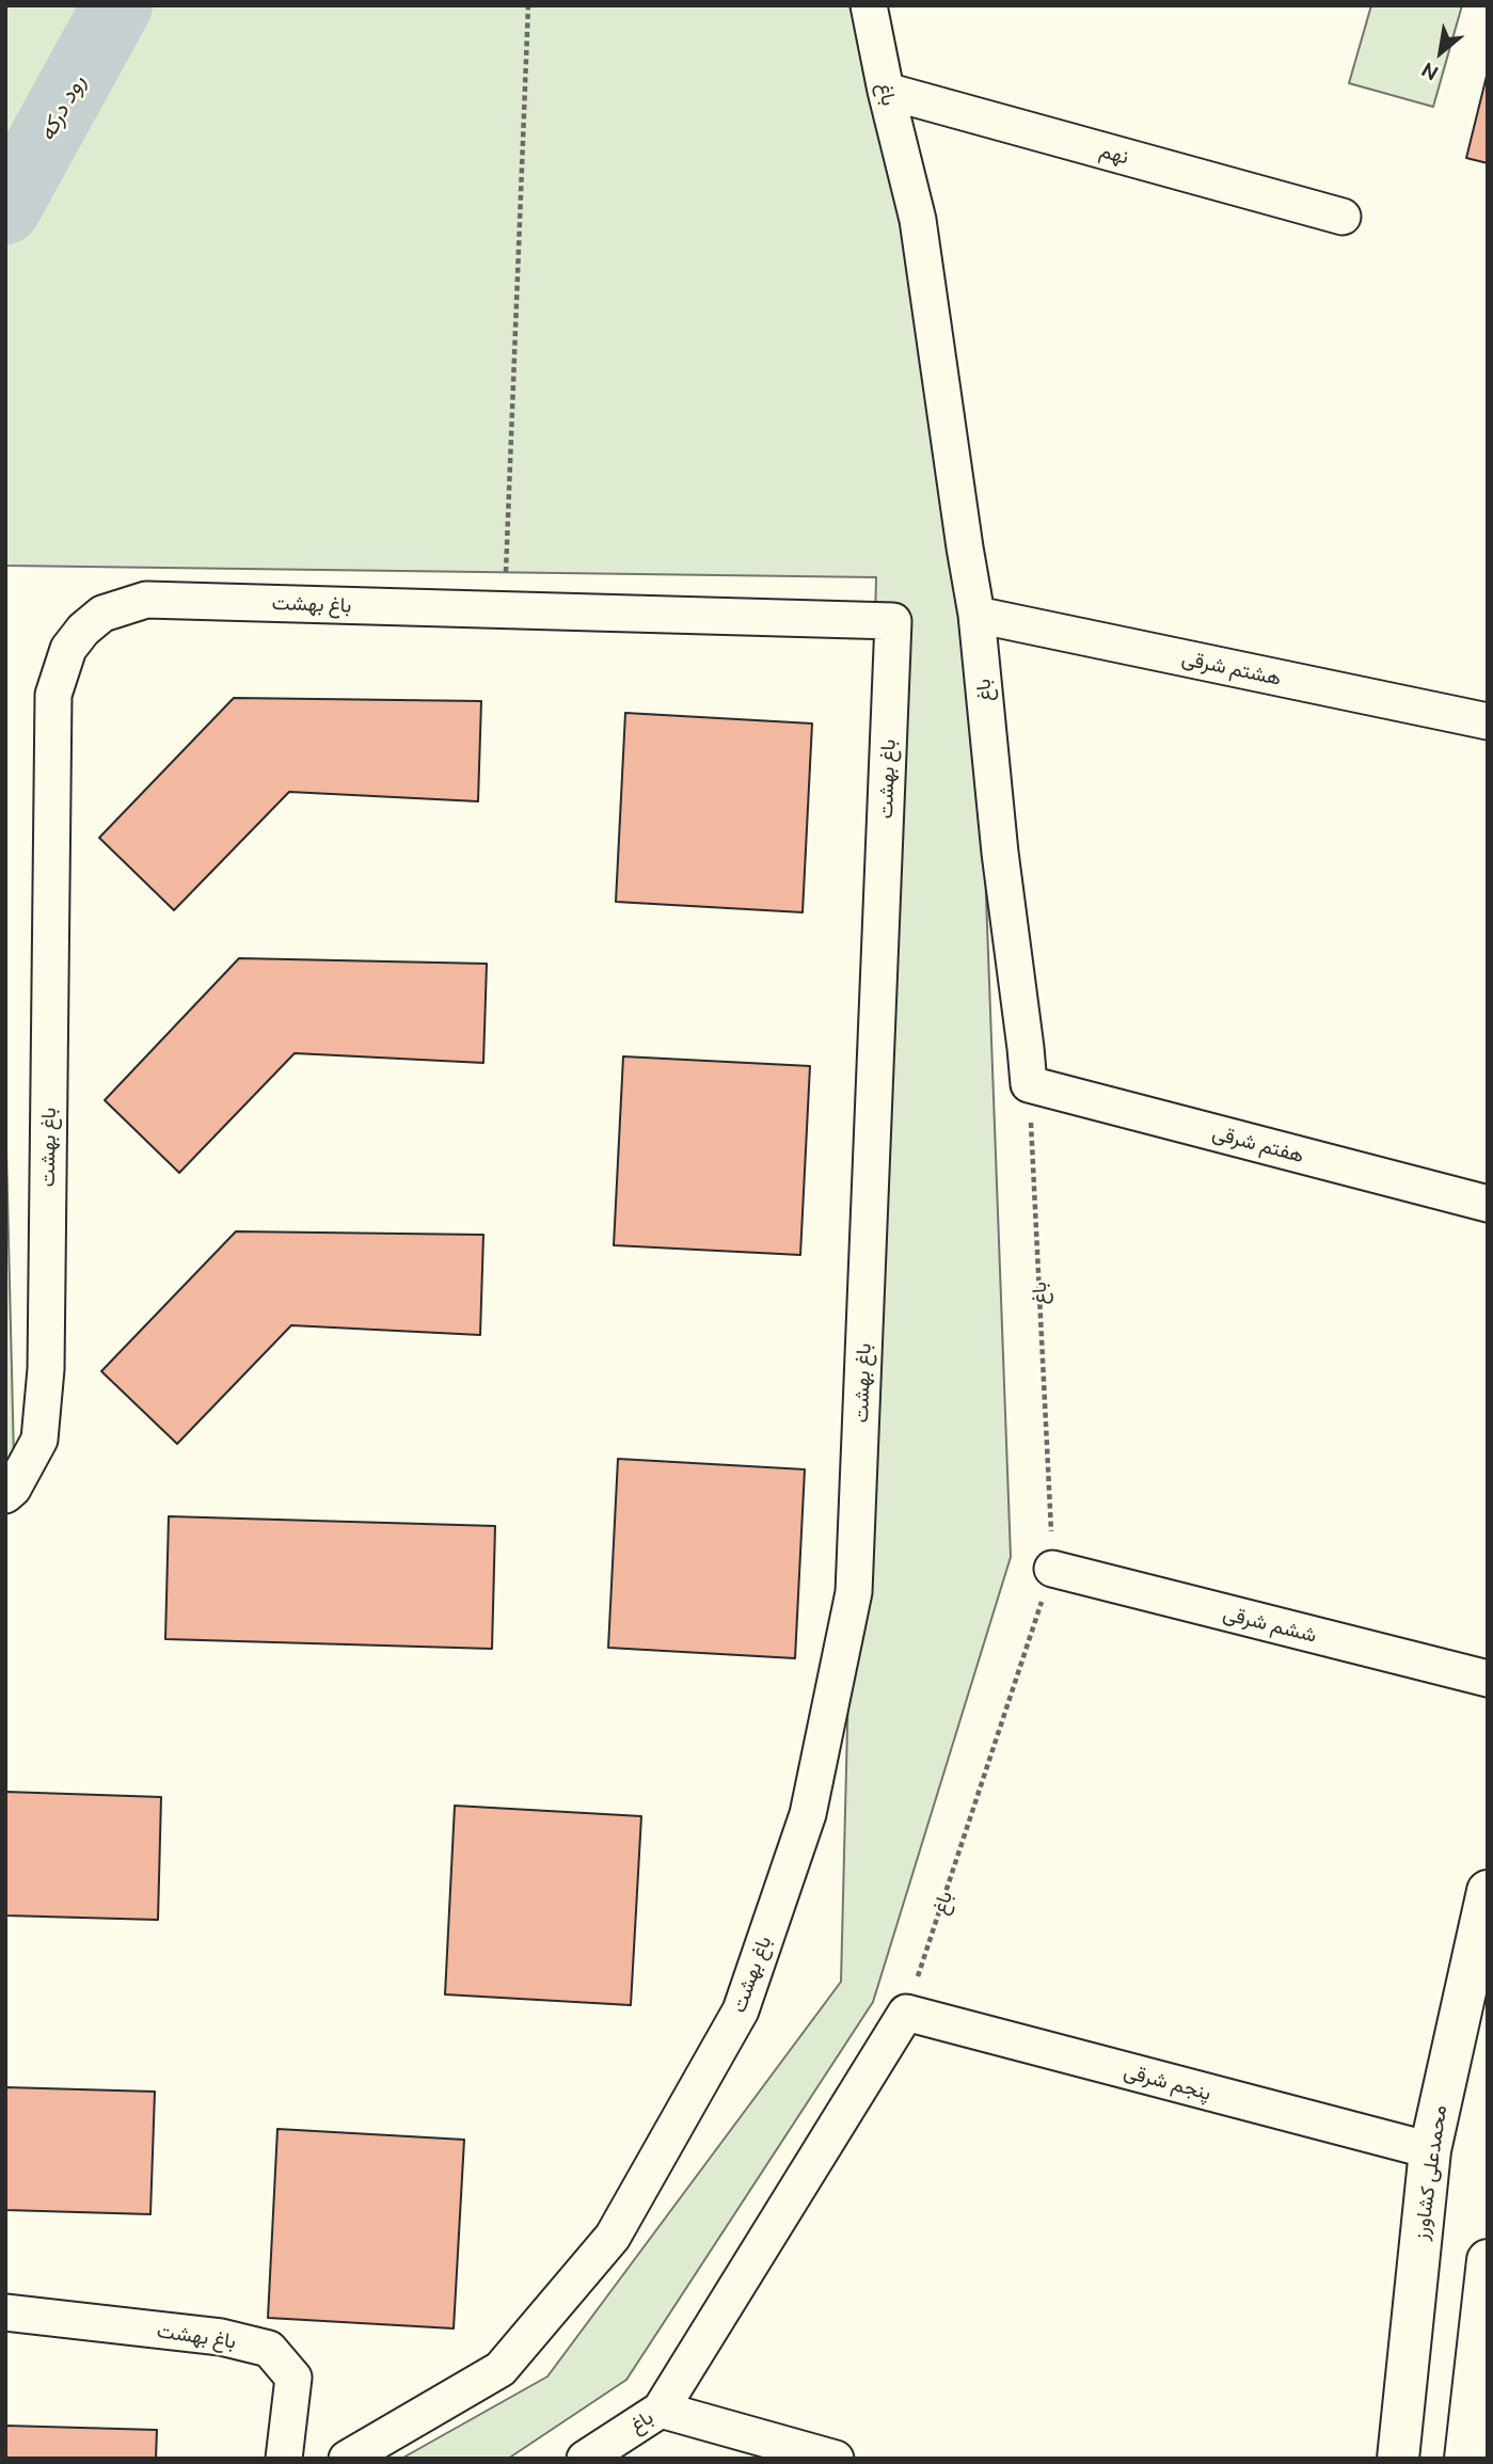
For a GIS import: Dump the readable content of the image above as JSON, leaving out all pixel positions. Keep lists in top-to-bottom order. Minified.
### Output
{"streets":{"main road":["محمدعلی کشاورز"],"street":["باغ","نهم","باغ بهشت","هشتم شرقی","هفتم شرقی","ششم شرقی","پنجم شرقی"]},"crossings":[["باغ","نهم"],["باغ","هشتم شرقی"],["باغ","هفتم شرقی"],["باغ","ششم شرقی"],["باغ","پنجم شرقی"],["پنجم شرقی","محمدعلی کشاورز"]],"water":["رود درکه"],"north":"bottom left"}
